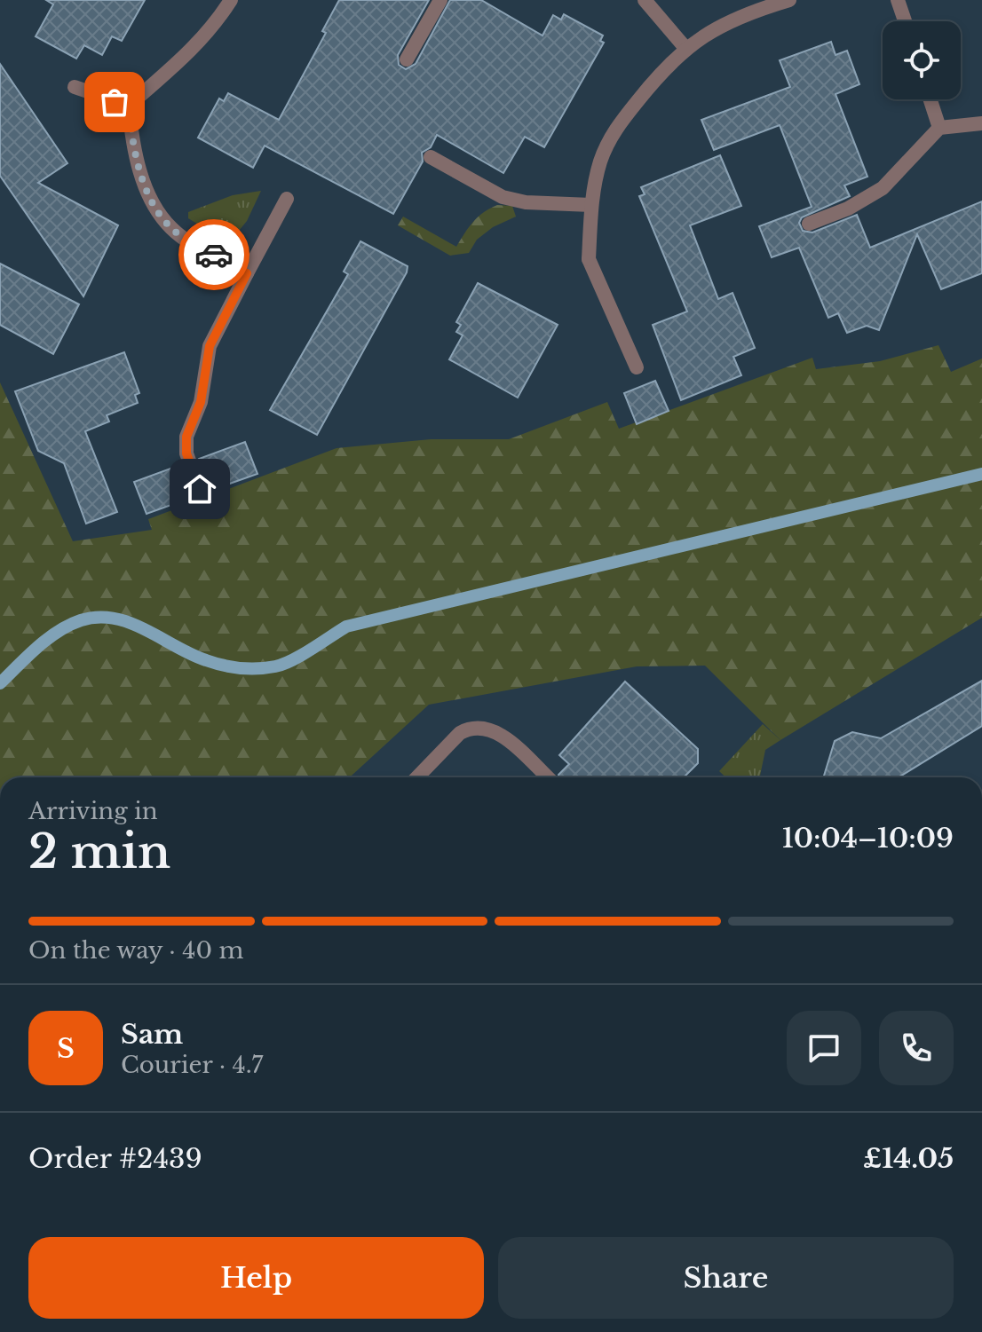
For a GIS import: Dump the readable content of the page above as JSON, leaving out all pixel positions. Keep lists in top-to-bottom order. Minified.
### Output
{"page":{"heading":["2 min","Arriving in","10:04–10:09"],"panel":["Sam","Courier · 4.7","Order #2439","£14.05"],"bar":"On the way · 40 m","round":"S","buttons":["Help","Share"]}}
